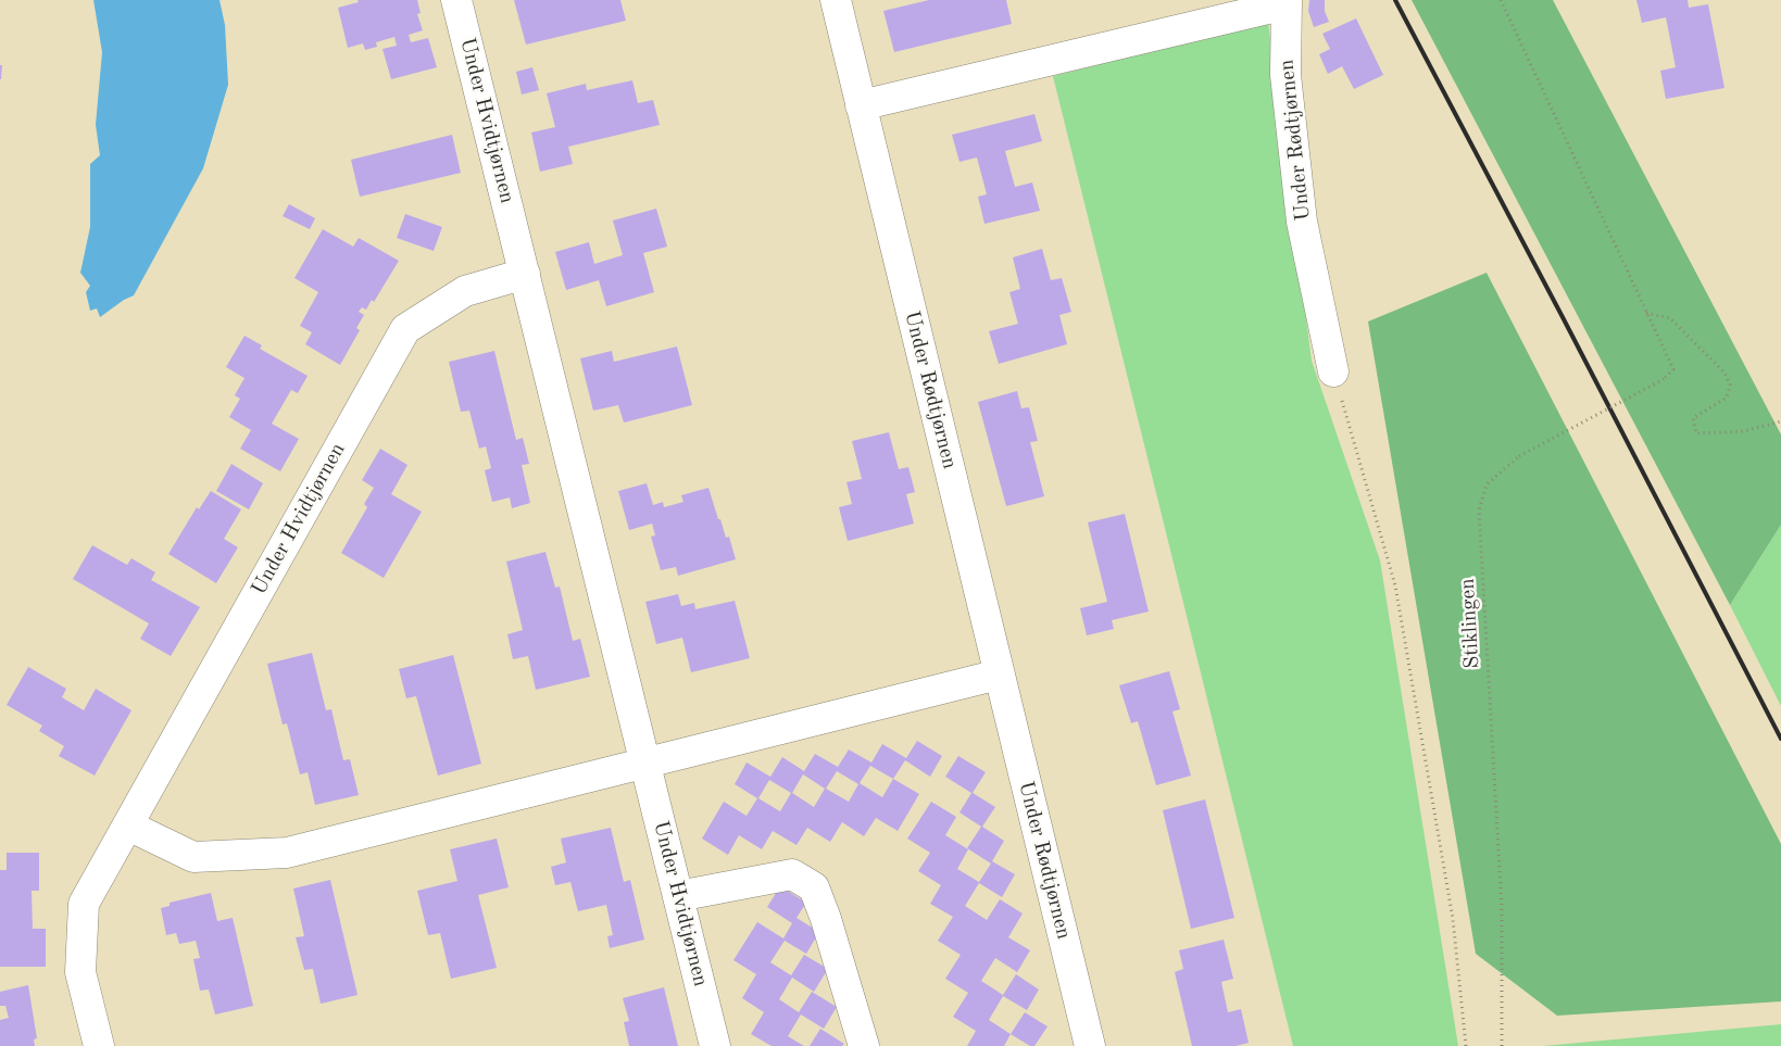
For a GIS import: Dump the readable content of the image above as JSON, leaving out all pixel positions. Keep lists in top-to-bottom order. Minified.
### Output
{"streets":{"street":["Under Hvidtjørnen","Under Rødtjørnen"],"path":["Stiklingen"]}}
